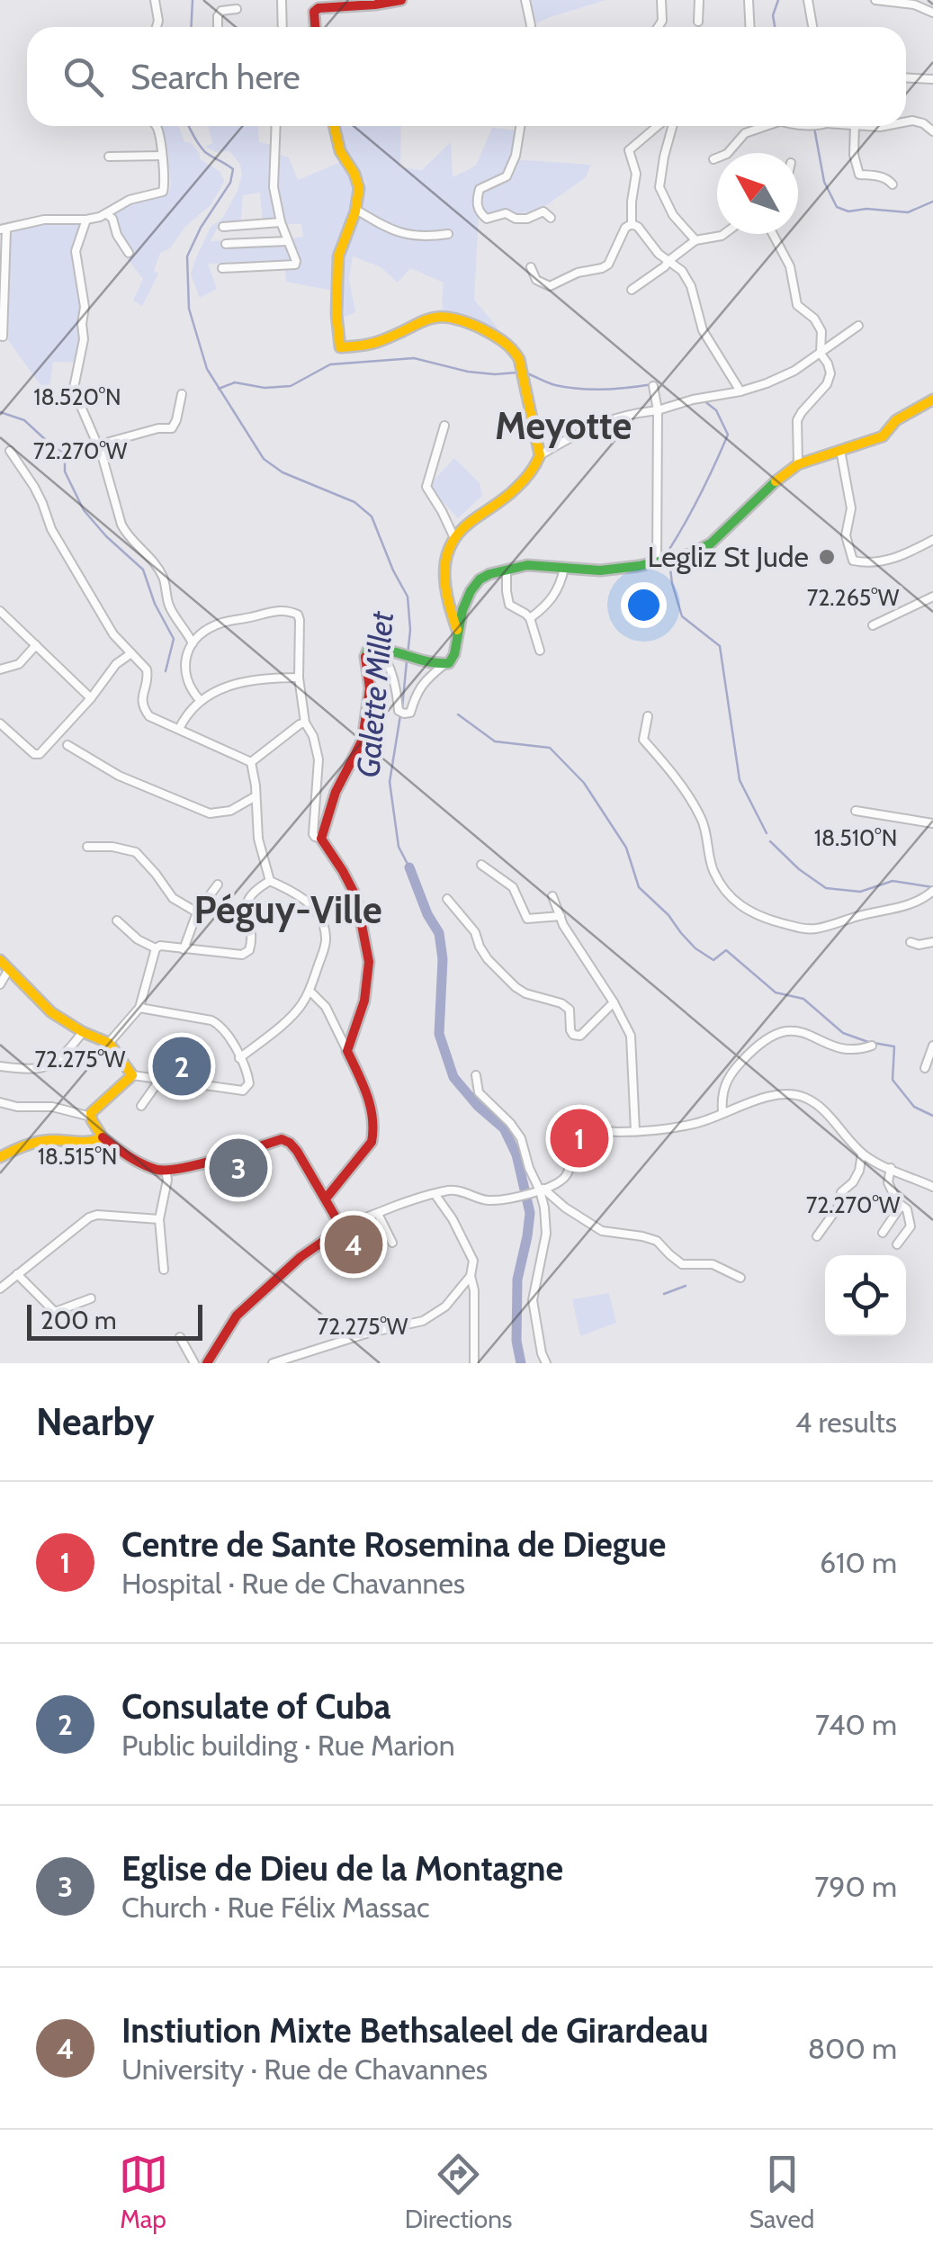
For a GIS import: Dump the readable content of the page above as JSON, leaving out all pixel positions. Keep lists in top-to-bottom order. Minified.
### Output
{"districts":["Meyotte","Péguy-Ville"],"water":["Galette Millet"],"places":["Legliz St Jude"],"scale_bar":"200 m","north":"top left","page":{"search":"Search here","pins":["2","1","3","4"],"scale":"200 m","heading":["Nearby","4 results"],"list":[{"mark":"1","name":"Centre de Sante Rosemina de Diegue","note":"Hospital · Rue de Chavannes","value":"610 m"},{"mark":"2","name":"Consulate of Cuba","note":"Public building · Rue Marion","value":"740 m"},{"mark":"3","name":"Eglise de Dieu de la Montagne","note":"Church · Rue Félix Massac","value":"790 m"},{"mark":"4","name":"Instiution Mixte Bethsaleel de Girardeau","note":"University · Rue de Chavannes","value":"800 m"}],"nav":["Map","Directions","Saved"]},"coordinates":["18.520°N","72.270°W","72.265°W","18.510°N","72.275°W","18.515°N"]}
